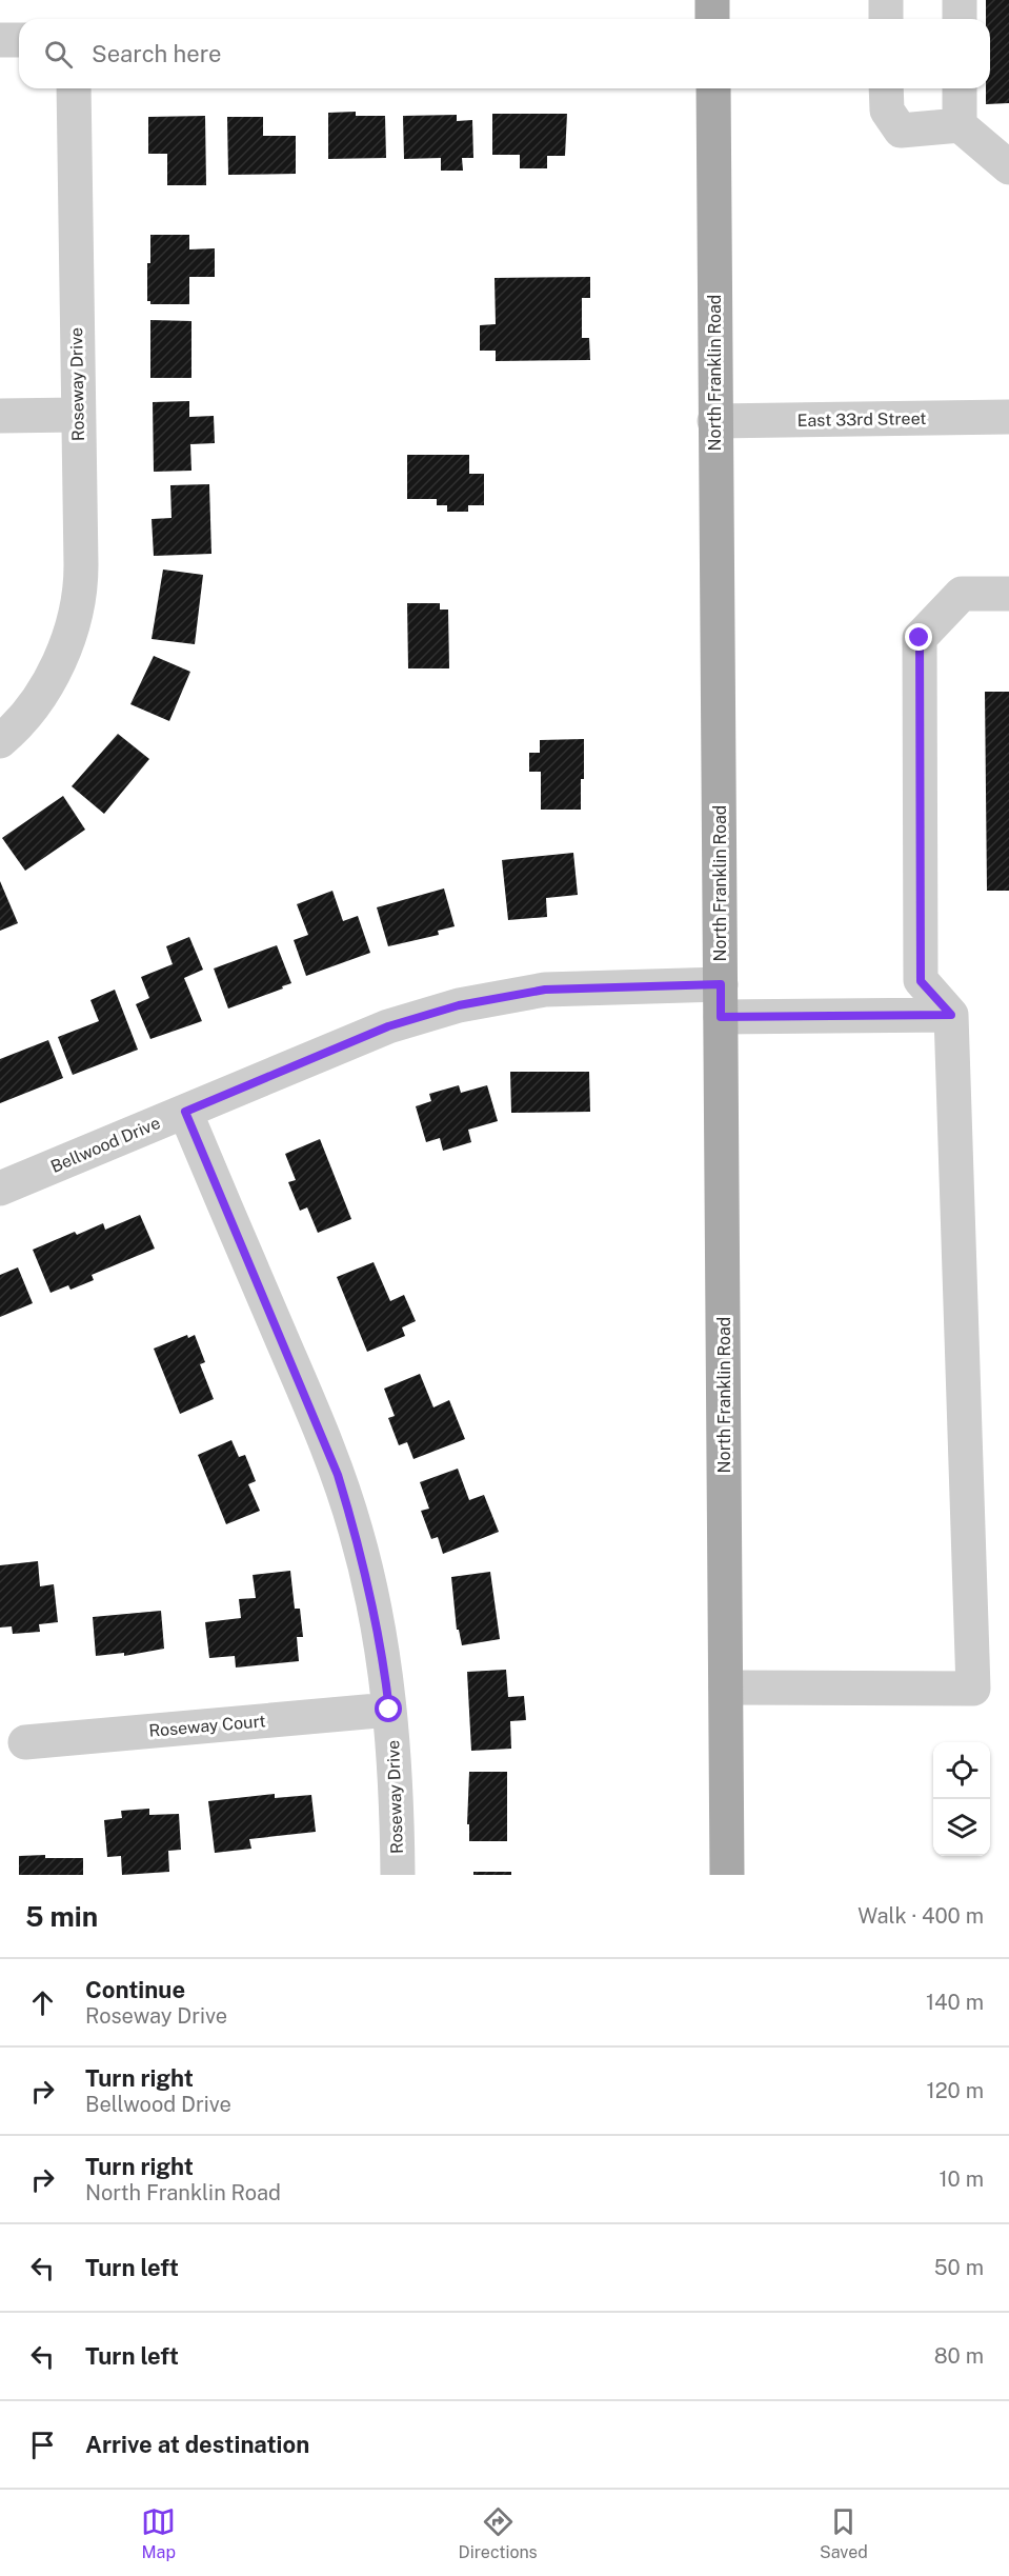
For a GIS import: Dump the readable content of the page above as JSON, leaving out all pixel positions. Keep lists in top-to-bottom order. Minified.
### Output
{"streets":{"main road":["North Franklin Road"],"street":["Roseway Drive","East 33rd Street","Bellwood Drive","Roseway Court"]},"crossings":[["North Franklin Road","East 33rd Street"],["North Franklin Road","Bellwood Drive"],["Roseway Drive","Bellwood Drive"],["Roseway Drive","Roseway Court"]],"page":{"search":"Search here","heading":["5 min","Walk · 400 m"],"list":[["Continue","Roseway Drive","140 m"],["Turn right","Bellwood Drive","120 m"],["Turn right","North Franklin Road","10 m"],["Turn left","50 m"],["Turn left","80 m"],"Arrive at destination"],"nav":["Map","Directions","Saved"]}}
